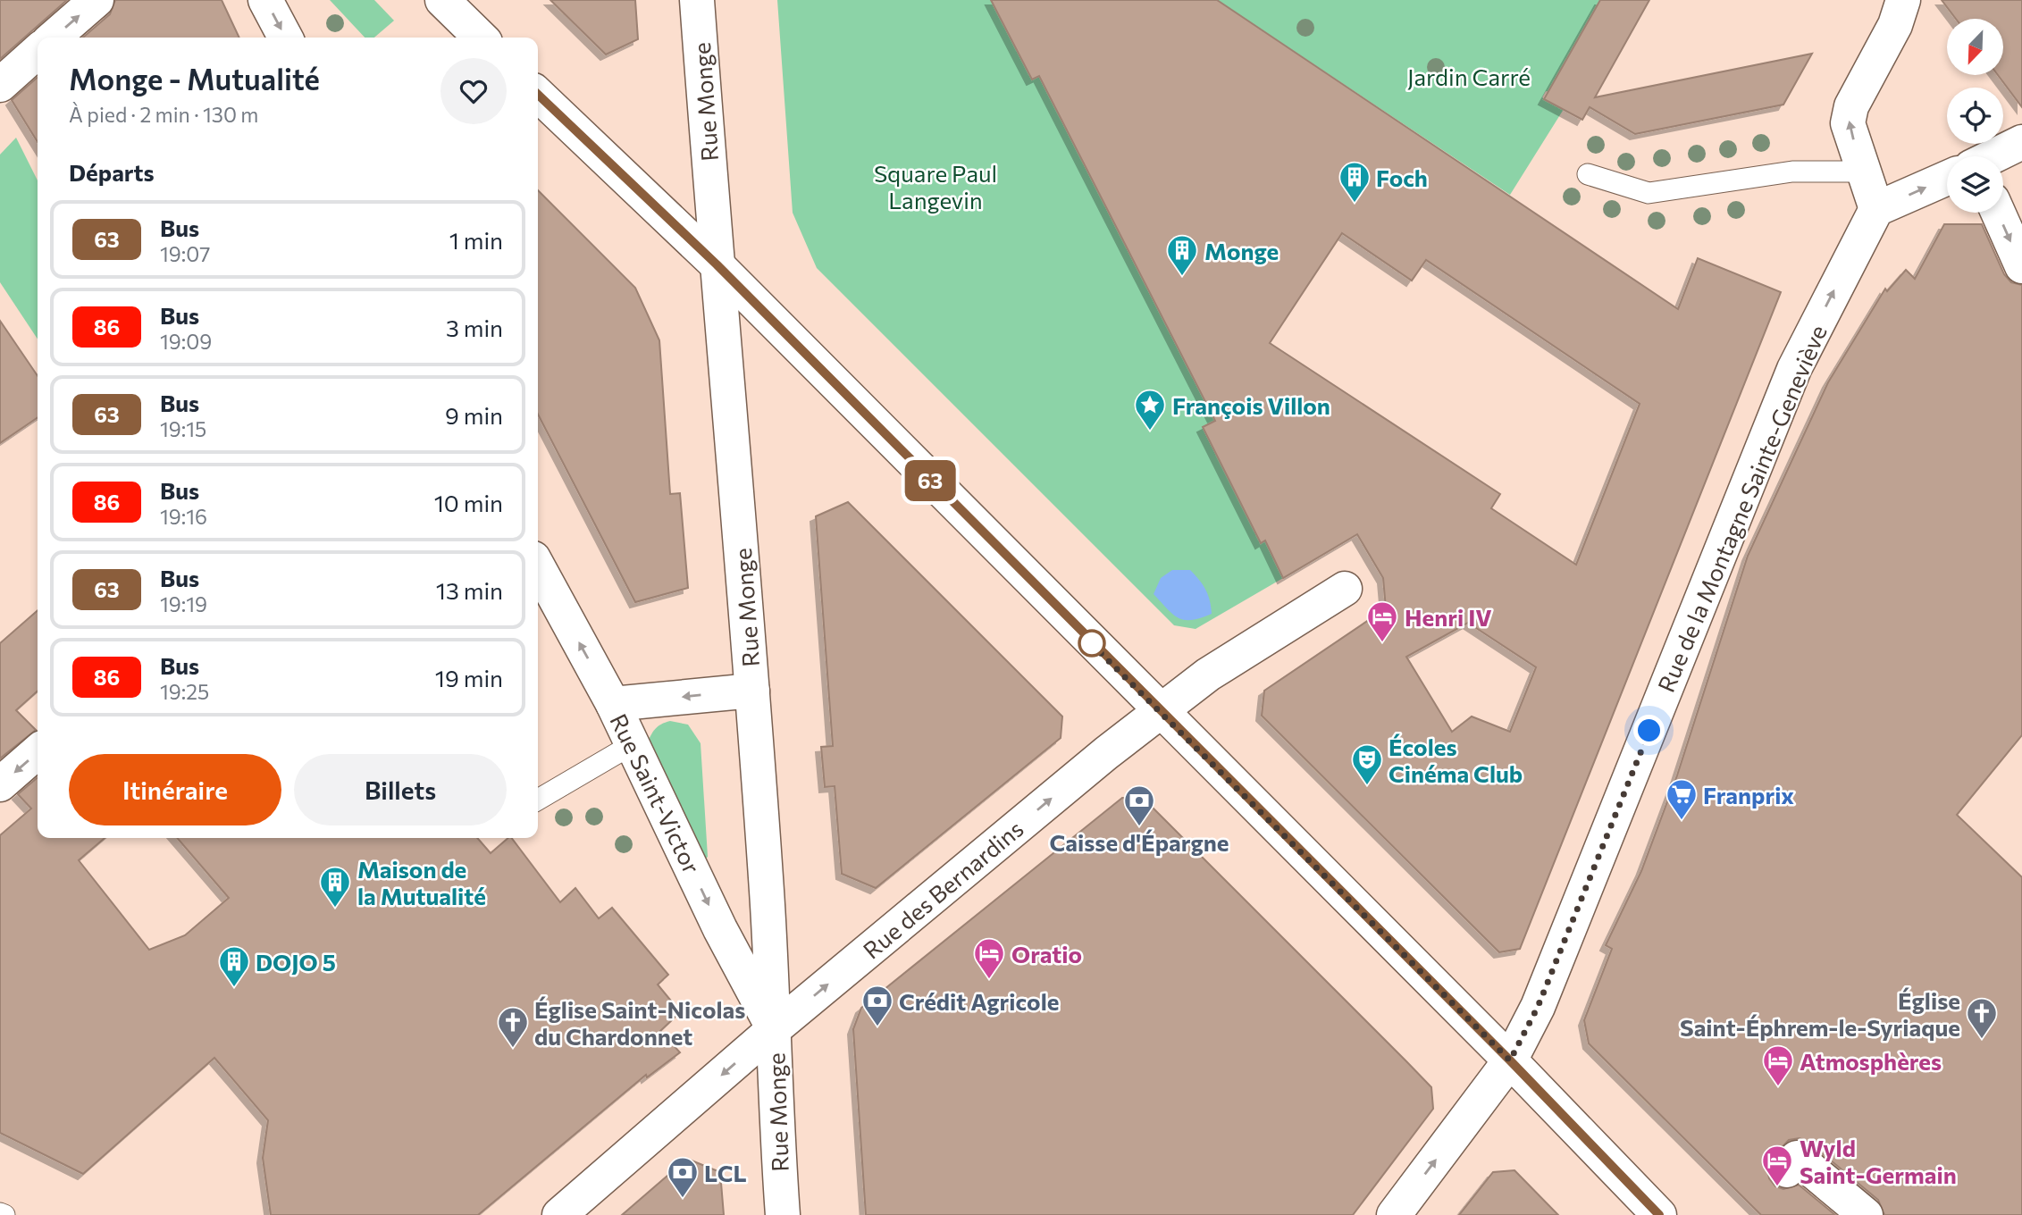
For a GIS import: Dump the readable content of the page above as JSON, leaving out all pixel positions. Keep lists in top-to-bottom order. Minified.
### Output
{"streets":{"street":["Rue Monge","Rue de la Montagne Sainte-Geneviève","Rue Saint-Victor","Rue des Bernardins"]},"crossings":[["Rue Monge","Rue Saint-Victor"],["Rue Monge","Rue des Bernardins"],["Rue Saint-Victor","Rue des Bernardins"]],"one_way":["Rue de la Montagne Sainte-Geneviève"],"parks":["Jardin Carré","Square Paul Langevin"],"places":{"building":["Foch","Monge","Maison de la Mutualité","DOJO 5"],"place":["François Villon"],"hotel":["Henri IV","Oratio","Atmosphères","Wyld Saint-Germain"],"theatre":["Écoles Cinéma Club"],"supermarket":["Franprix"],"bank":["Caisse d'Épargne","Crédit Agricole","LCL"],"church":["Église Saint-Éphrem-le-Syriaque","Église Saint-Nicolas du Chardonnet"]},"lines":["bus line 63"],"north":"bottom left","page":{"on_map":"63","heading":[["Monge - Mutualité","À pied · 2 min · 130 m"],"Départs"],"list":[{"mark":"63","name":"Bus","note":"19:07","value":"1 min"},{"mark":"86","name":"Bus","note":"19:09","value":"3 min"},{"mark":"63","name":"Bus","note":"19:15","value":"9 min"},{"mark":"86","name":"Bus","note":"19:16","value":"10 min"},{"mark":"63","name":"Bus","note":"19:19","value":"13 min"},{"mark":"86","name":"Bus","note":"19:25","value":"19 min"}],"buttons":["Itinéraire","Billets"]}}
